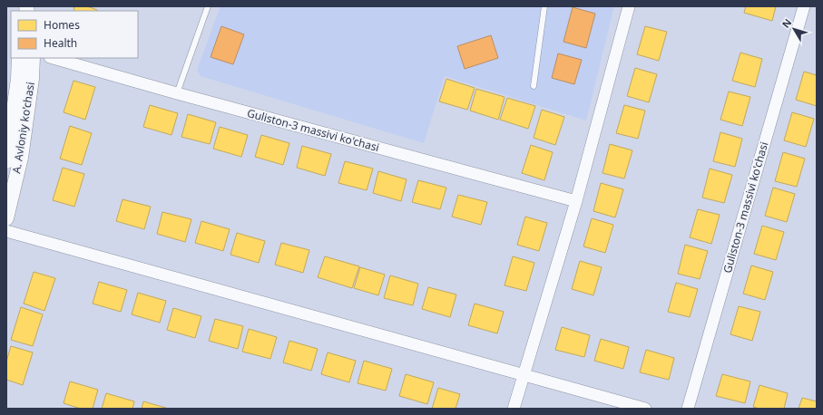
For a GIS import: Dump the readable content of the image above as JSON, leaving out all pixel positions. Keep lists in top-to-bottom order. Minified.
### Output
{"streets":{"street":["A. Avloniy ko'chasi","Guliston-3 massivi ko'chasi"]},"legend":["Homes","Health"],"north":"top left"}
